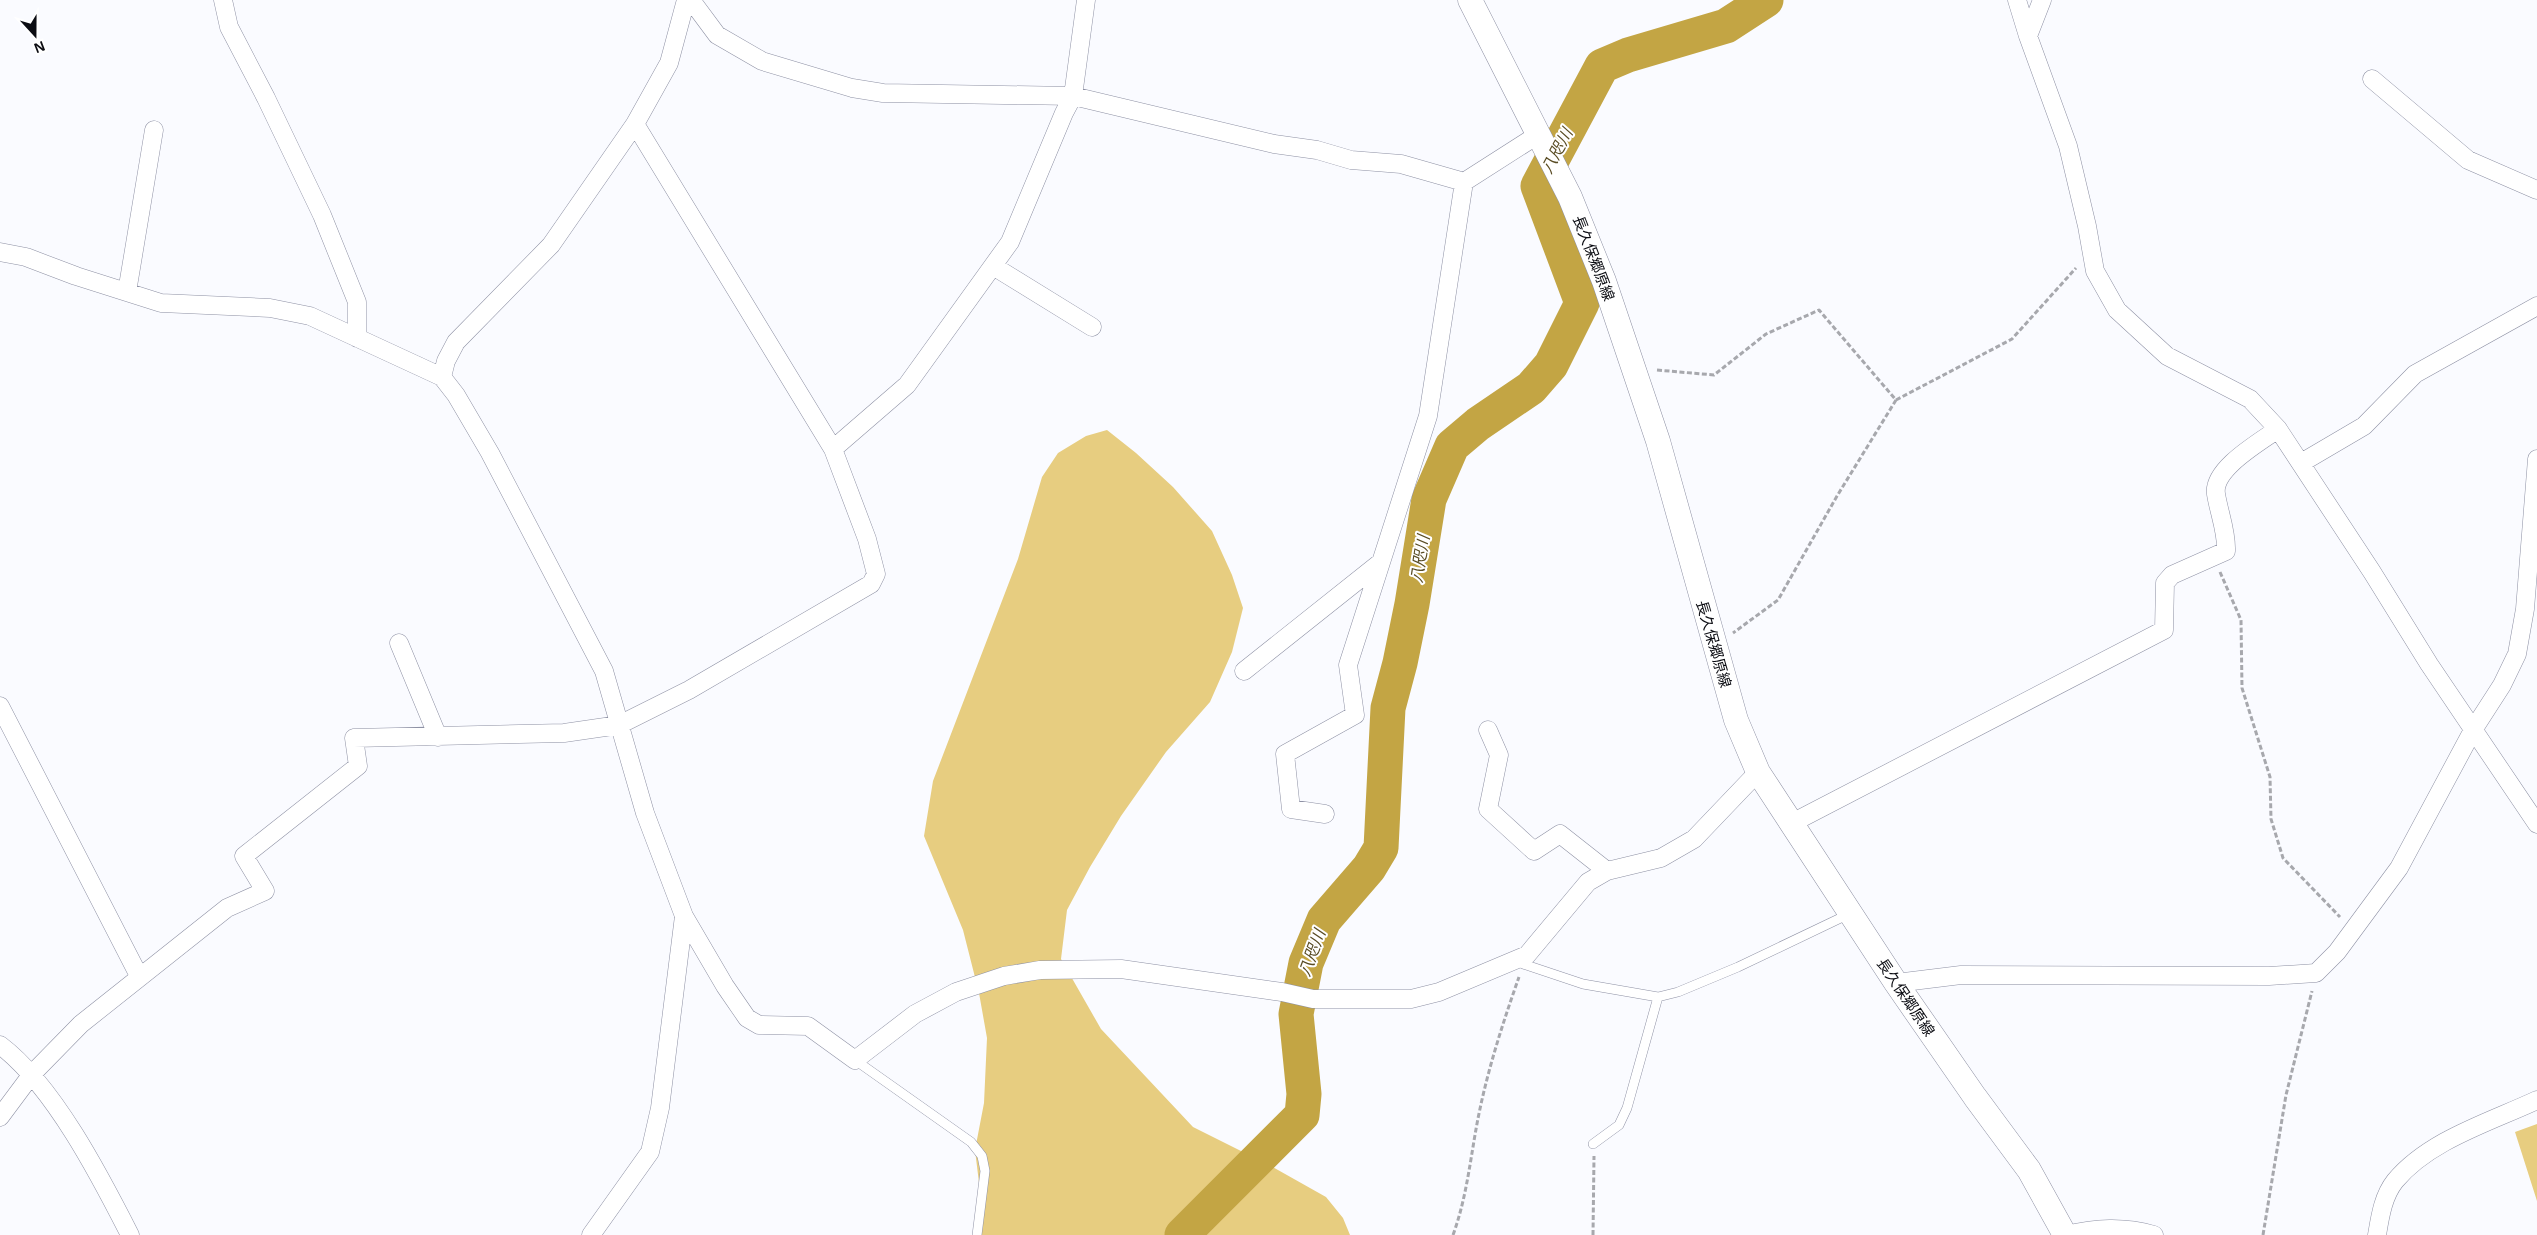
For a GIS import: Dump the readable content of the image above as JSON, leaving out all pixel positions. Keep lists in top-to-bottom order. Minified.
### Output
{"streets":{"main road":["長久保郷原線"]},"water":["八咫川"],"north":"bottom"}
